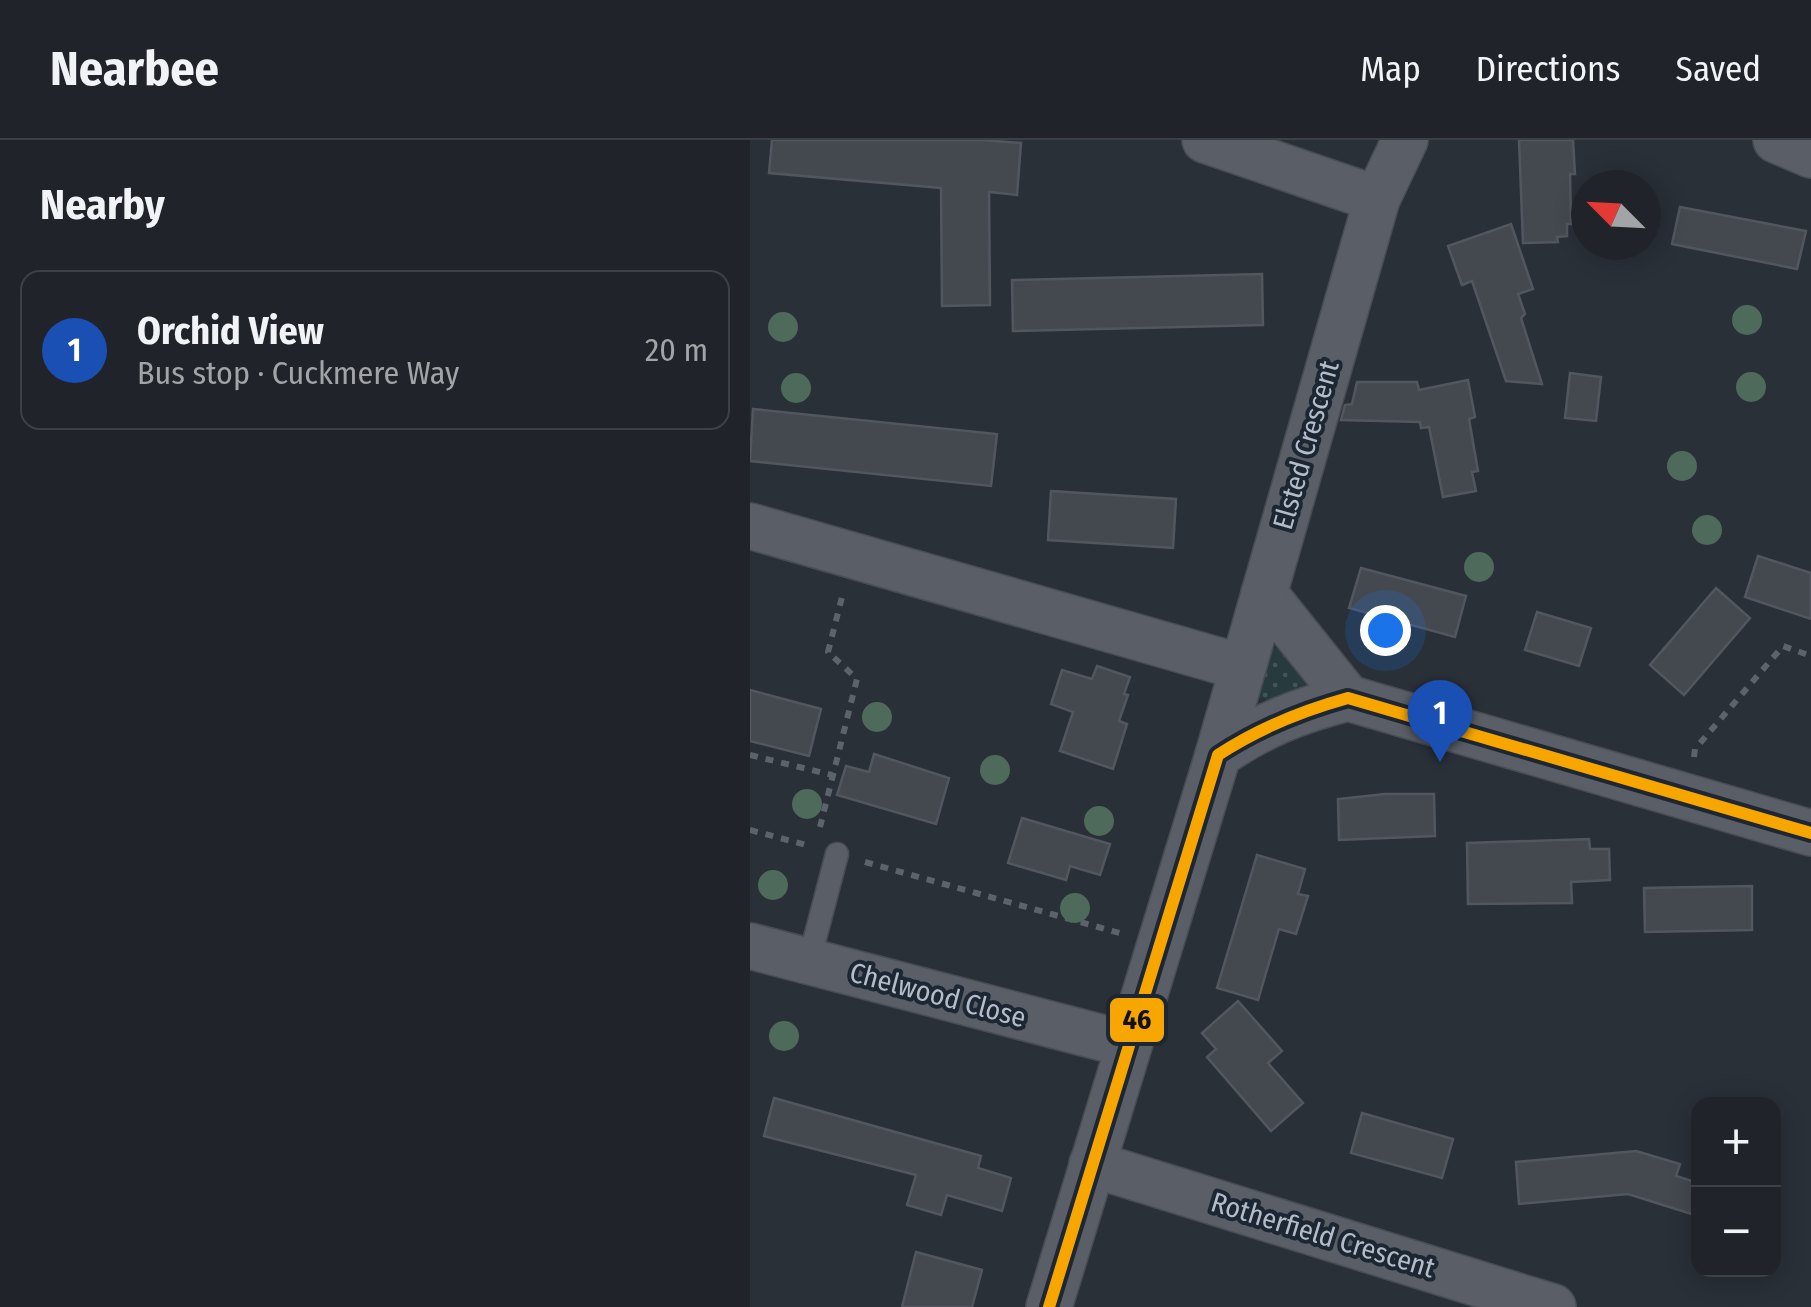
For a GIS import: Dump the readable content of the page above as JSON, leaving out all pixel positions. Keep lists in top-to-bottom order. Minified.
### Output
{"streets":{"street":["Elsted Crescent","Chelwood Close","Rotherfield Crescent"]},"crossings":[["Elsted Crescent","Chelwood Close"],["Elsted Crescent","Rotherfield Crescent"]],"lines":["transit line 46"],"north":"top left","page":{"header":"Nearbee","nav":["Map","Directions","Saved"],"heading":"Nearby","list":[{"mark":"1","name":"Orchid View","note":"Bus stop · Cuckmere Way","value":"20 m"}],"pins":"1","map_buttons":["+","−"]}}
